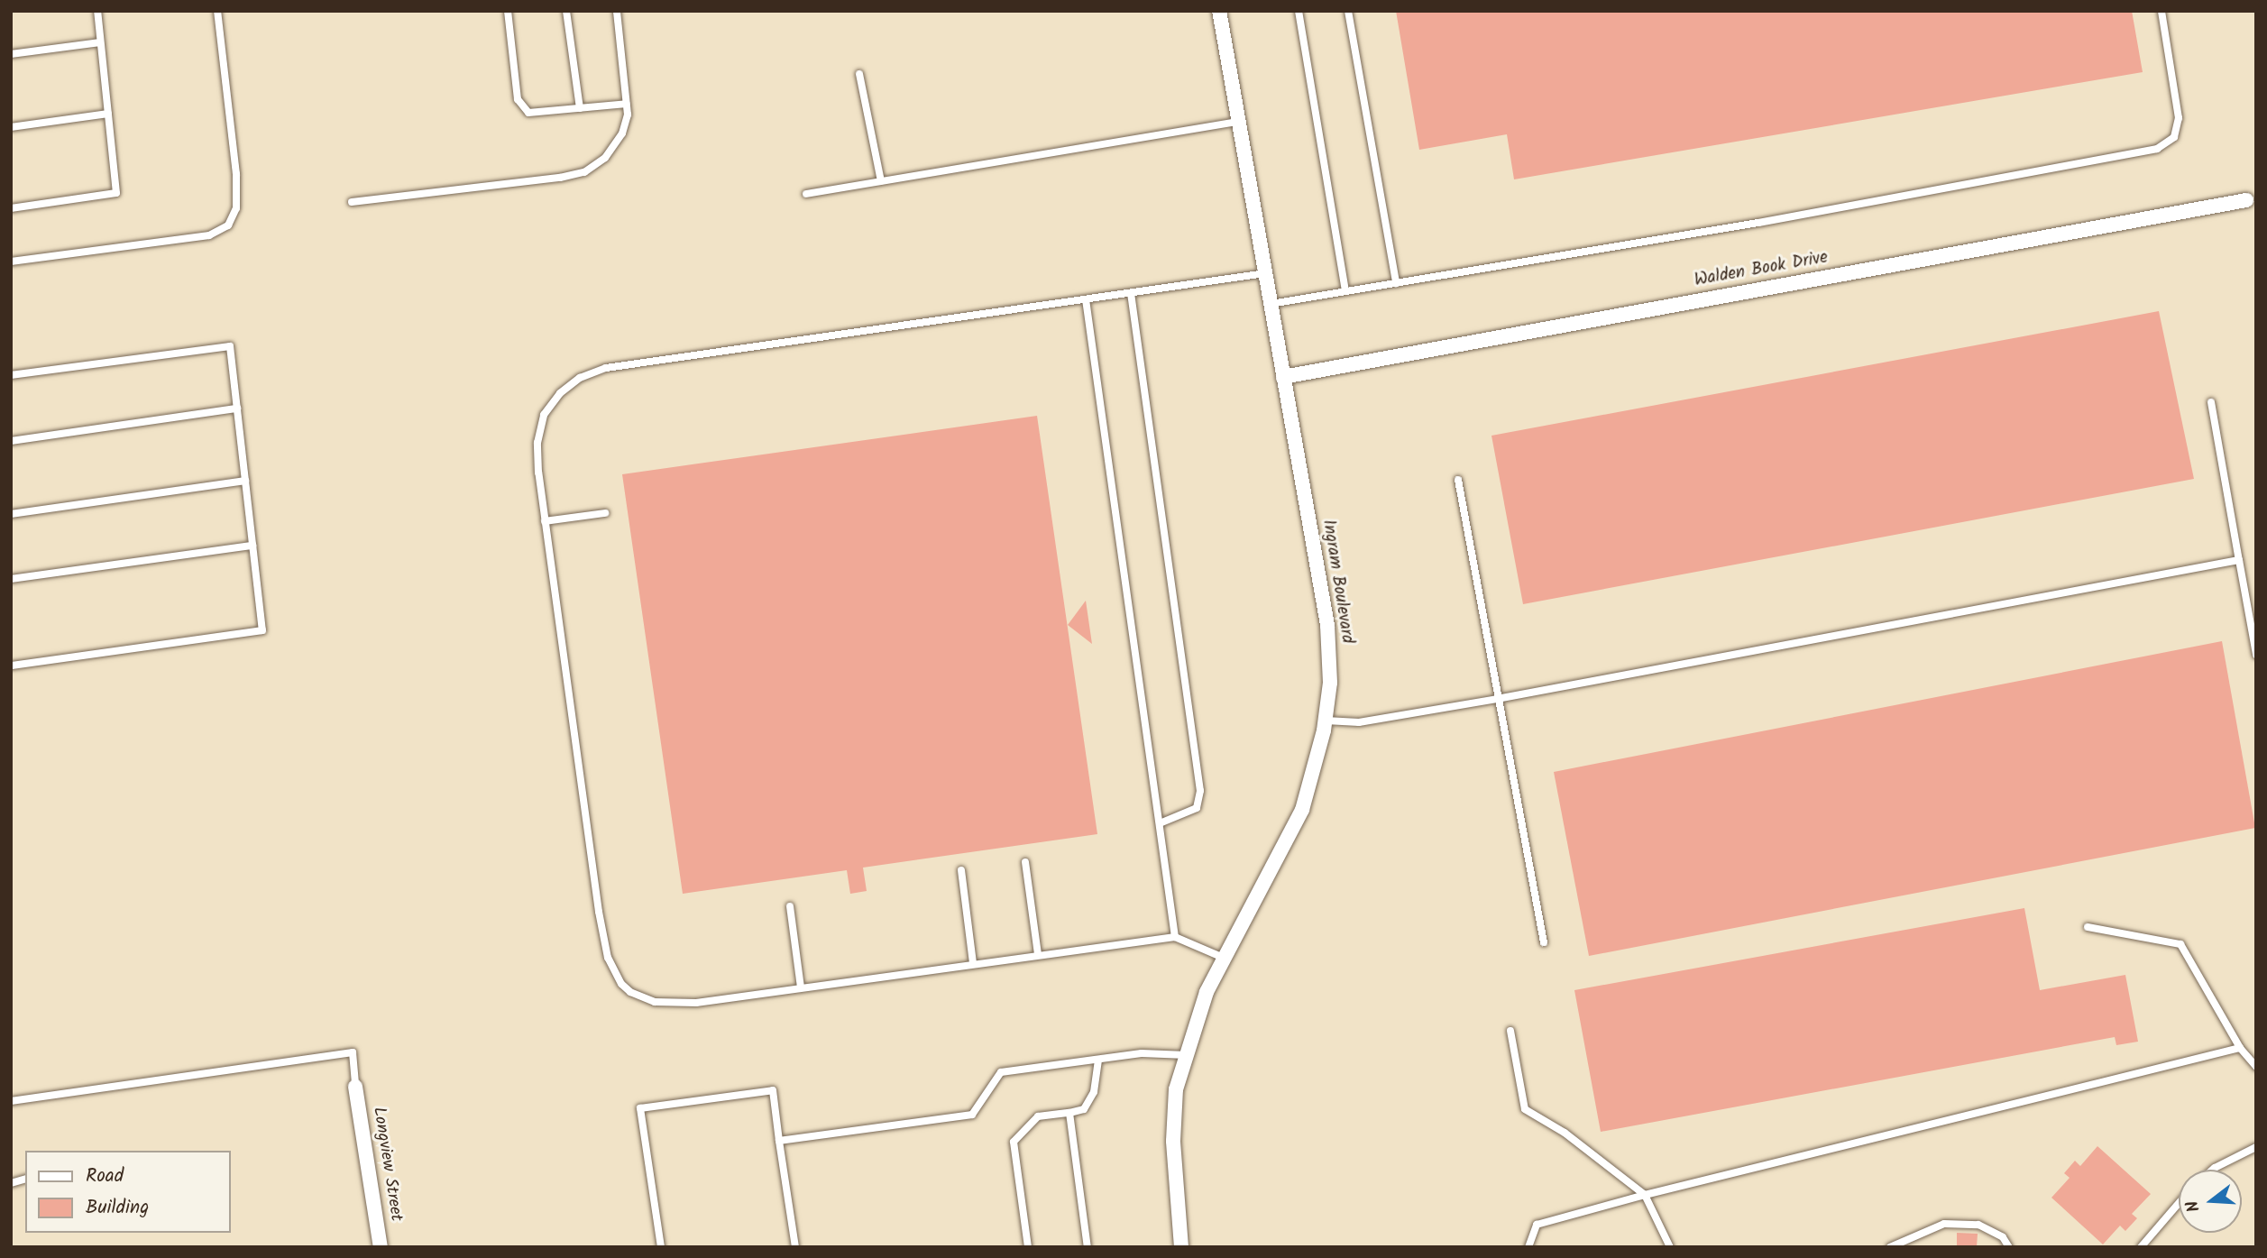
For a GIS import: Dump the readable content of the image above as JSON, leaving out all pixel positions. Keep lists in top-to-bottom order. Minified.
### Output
{"streets":{"street":["Walden Book Drive","Ingram Boulevard","Longview Street"]},"crossings":[["Walden Book Drive","Ingram Boulevard"]],"legend":["Road","Building"],"north":"left"}
